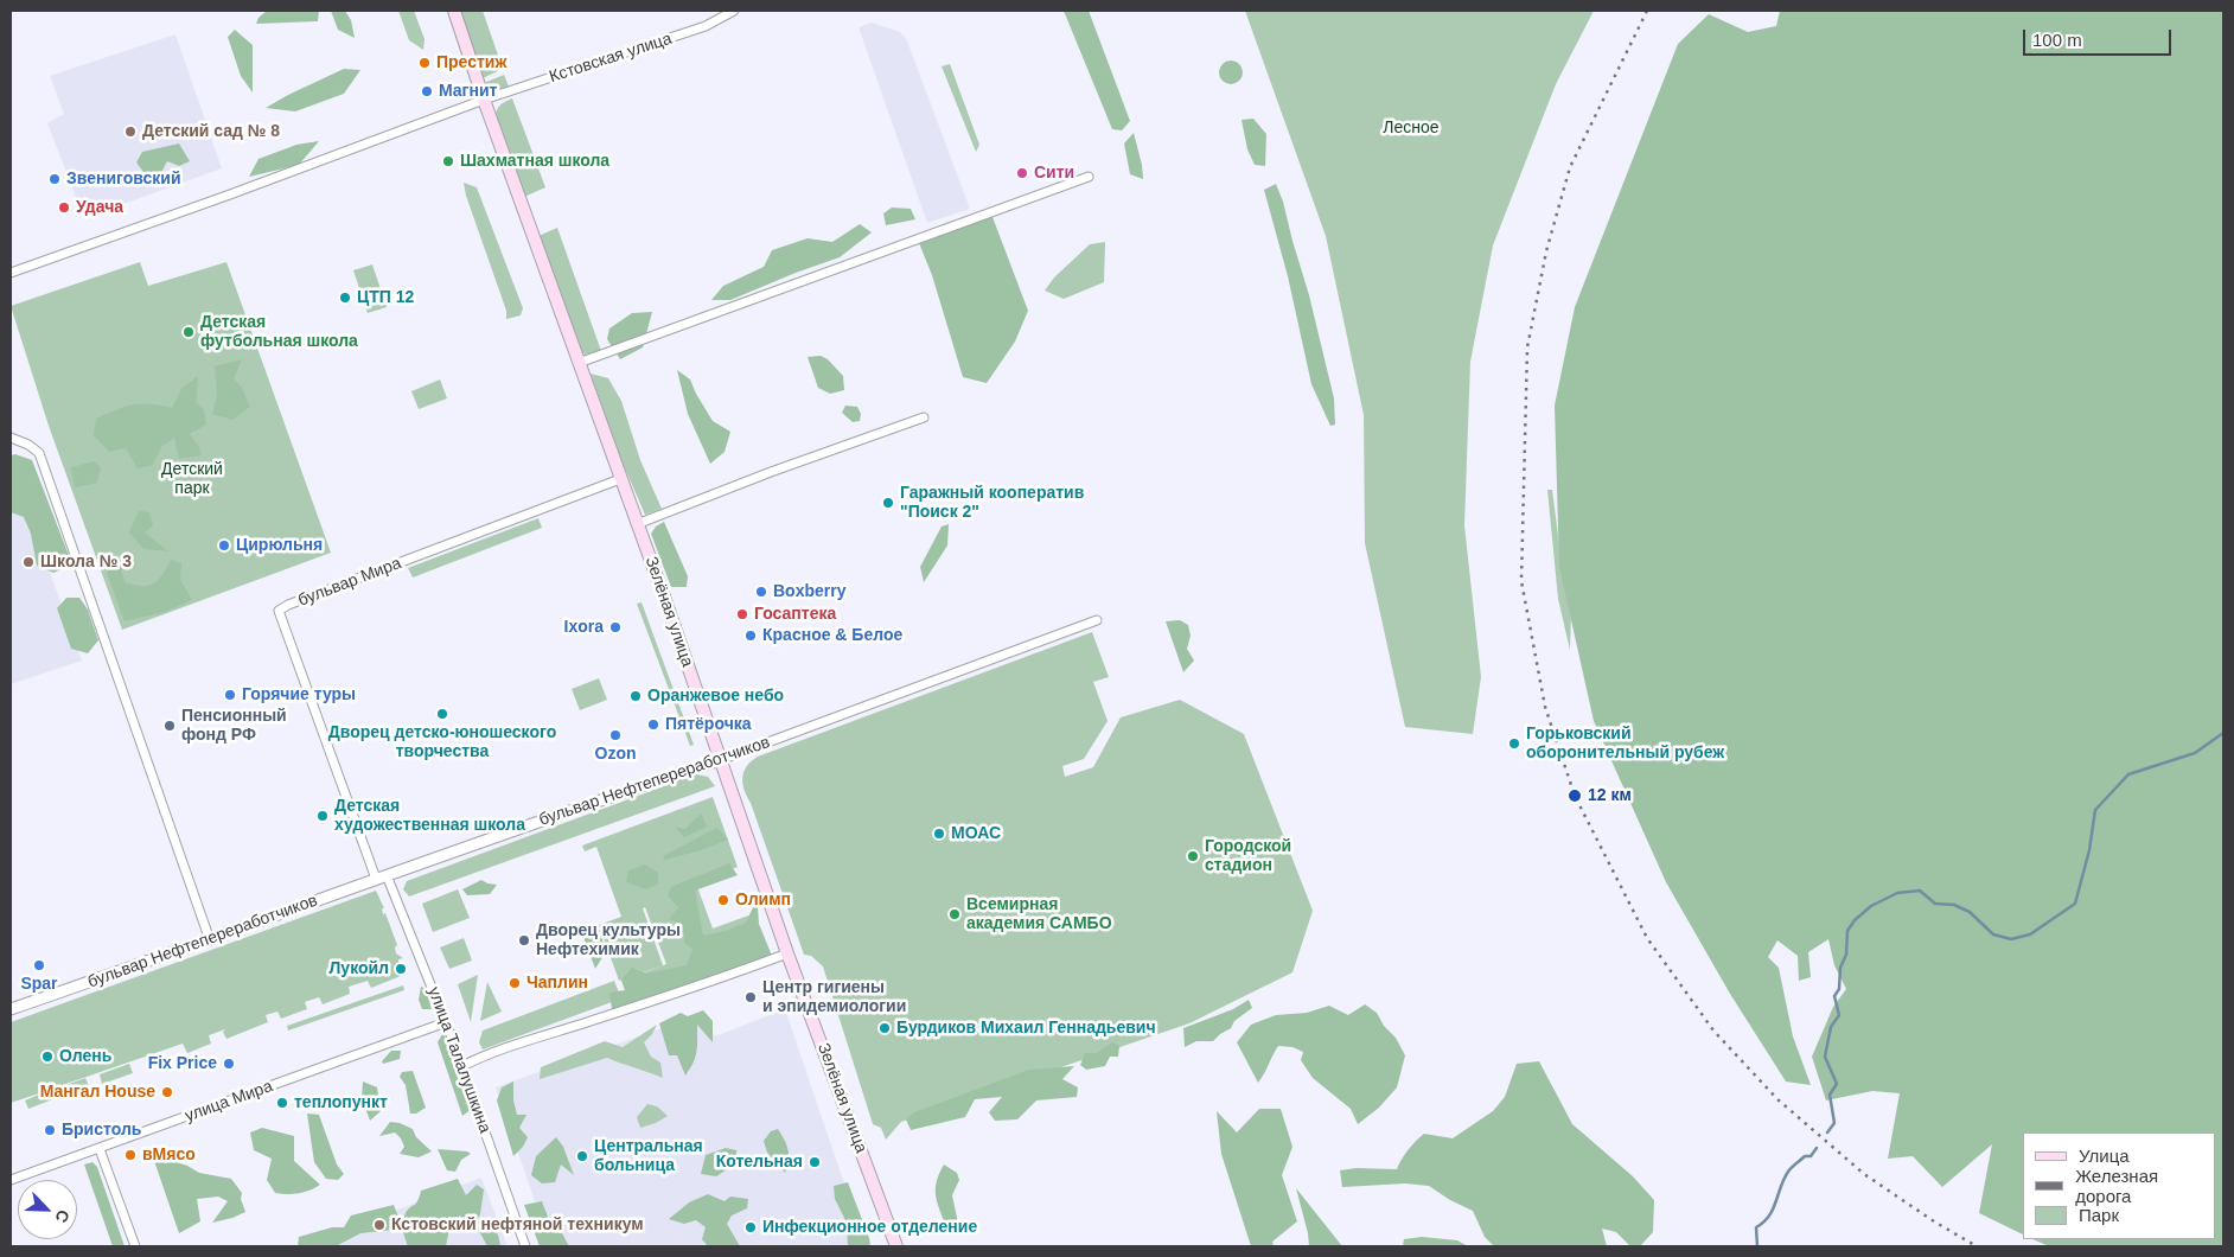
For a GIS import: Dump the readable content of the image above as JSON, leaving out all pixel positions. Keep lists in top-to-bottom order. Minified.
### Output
{"streets":{"main road":["Зелёная улица"],"street":["Кстовская улица","бульвар Мира","бульвар Нефтепереработчиков","улица Талалушкина","улица Мира"]},"crossings":[["Кстовская улица","Зелёная улица"],["бульвар Мира","Зелёная улица"],["бульвар Мира","бульвар Нефтепереработчиков"],["Зелёная улица","бульвар Нефтепереработчиков"],["бульвар Нефтепереработчиков","улица Талалушкина"],["улица Талалушкина","улица Мира"]],"parks":["Лесное","Детский парк"],"places":["Престиж","Магнит","Детский сад № 8","Шахматная школа","Сити","Звениговский","Удача","ЦТП 12","Детская футбольная школа","Гаражный кооператив \"Поиск 2\"","Цирюльня","Школа № 3","Boxberry","Госаптека","Ixora","Красное & Белое","Горячие туры","Оранжевое небо","Дворец детско-юношеского творчества","Пятёрочка","Пенсионный фонд РФ","Ozon","Горьковский оборонительный рубеж","12 км","Детская художественная школа","МОАС","Городской стадион","Олимп","Всемирная академия САМБО","Дворец культуры Нефтехимик","Spar","Лукойл","Чаплин","Центр гигиены и эпидемиологии","Бурдиков Михаил Геннадьевич","Олень","Fix Price","Мангал House","теплопункт","Бристоль","вМясо","Центральная больница","Котельная","Кстовский нефтяной техникум","Инфекционное отделение"],"legend":["Улица","Железная дорога","Парк"],"scale_bar":"100 m","north":"bottom right"}
